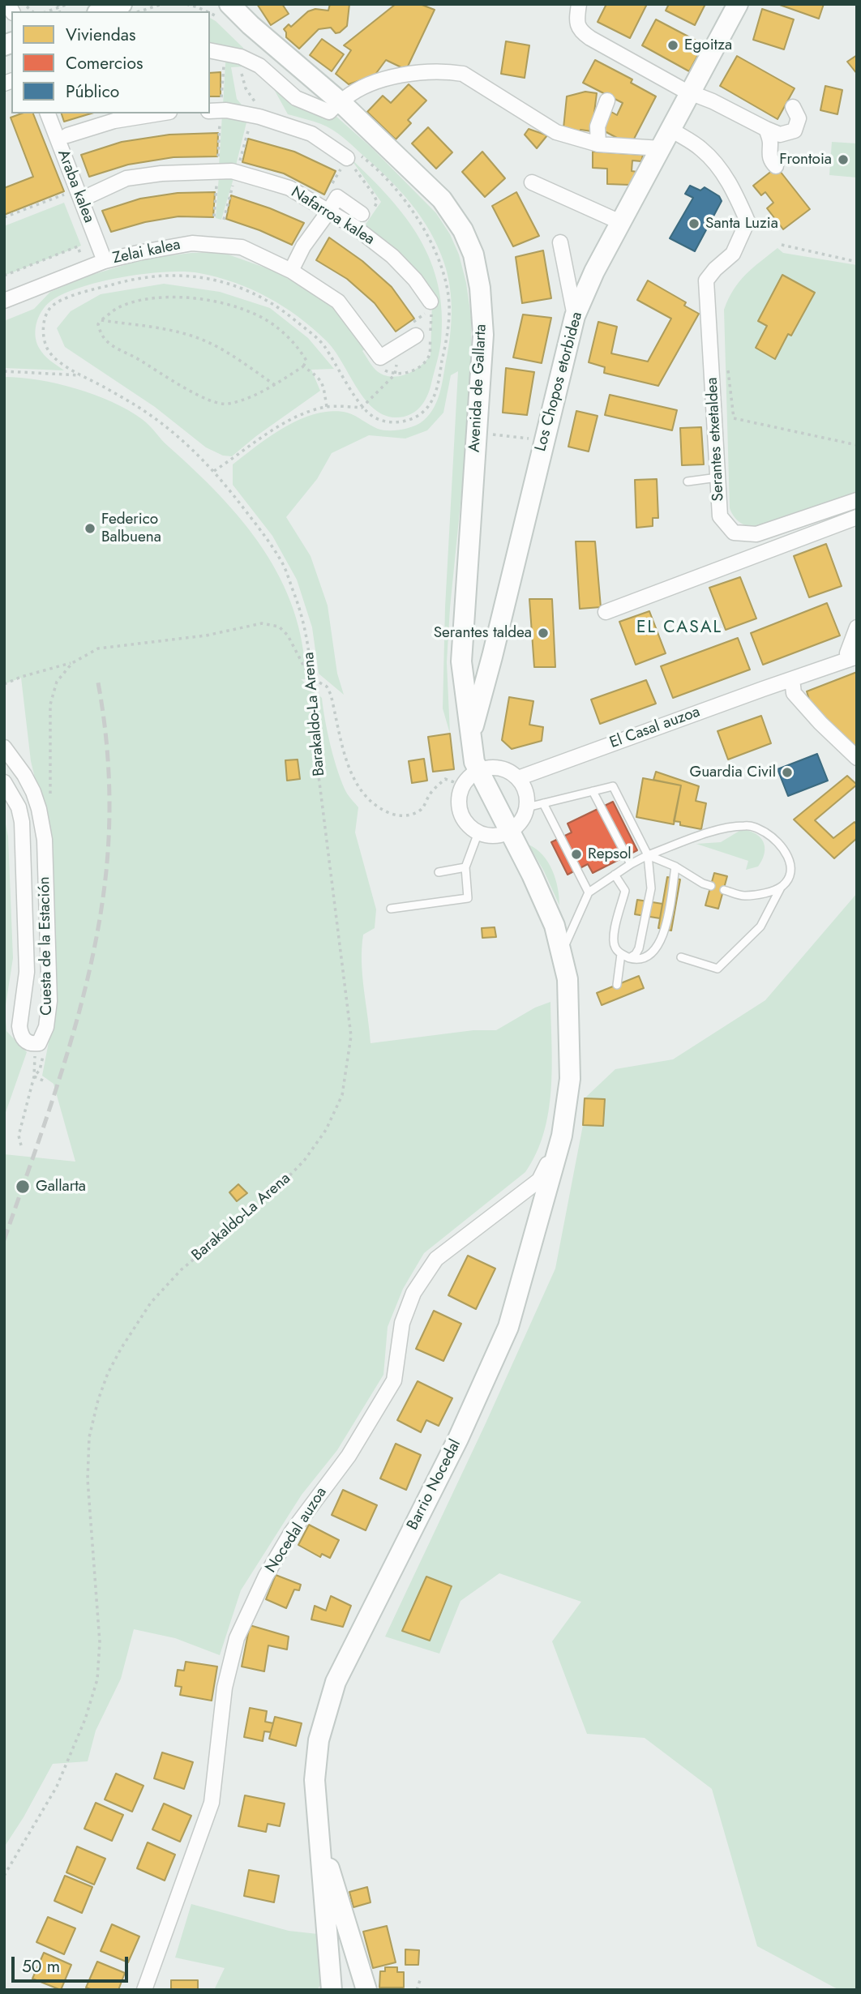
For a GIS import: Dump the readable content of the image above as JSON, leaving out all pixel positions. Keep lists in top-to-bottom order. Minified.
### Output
{"streets":{"street":["Araba kalea","Nafarroa kalea","Zelai kalea","Los Chopos etorbidea","Avenida de Gallarta","Serantes etxetaldea","El Casal auzoa","Cuesta de la Estación","Barrio Nocedal","Nocedal auzoa"],"path":["Barakaldo-La Arena"]},"crossings":[["Araba kalea","Nafarroa kalea"],["Araba kalea","Zelai kalea"],["Los Chopos etorbidea","Avenida de Gallarta"],["Los Chopos etorbidea","Serantes etxetaldea"],["Avenida de Gallarta","Barrio Nocedal"],["Barrio Nocedal","Nocedal auzoa"]],"districts":["EL CASAL"],"places":["Egoitza","Frontoia","Santa Luzia","Federico Balbuena","Serantes taldea","Guardia Civil","Repsol","Gallarta"],"legend":["Viviendas","Comercios","Público"],"scale_bar":"50 m"}
